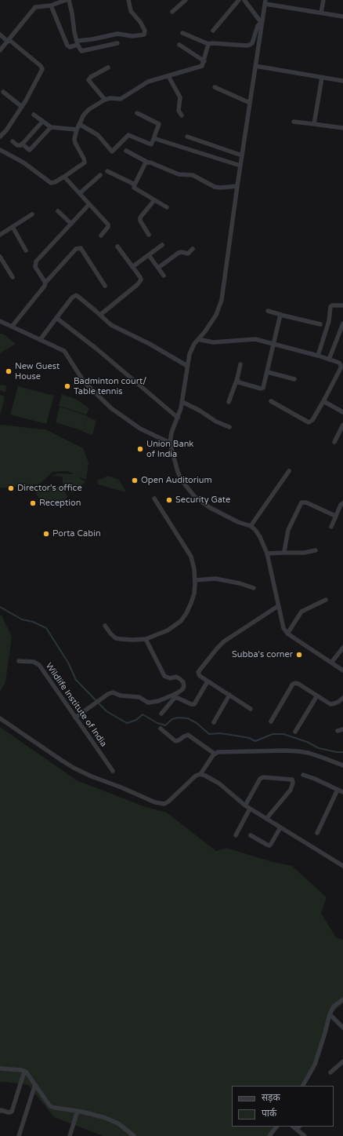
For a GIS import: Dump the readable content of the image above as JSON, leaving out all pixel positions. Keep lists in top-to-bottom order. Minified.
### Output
{"streets":{"street":["Wildlife Institute of India"]},"places":["New Guest House","Badminton court/ Table tennis","Union Bank of India","Open Auditorium","Director's office","Security Gate","Reception","Porta Cabin","Subba's corner"],"legend":["सड़क","पार्क"]}
